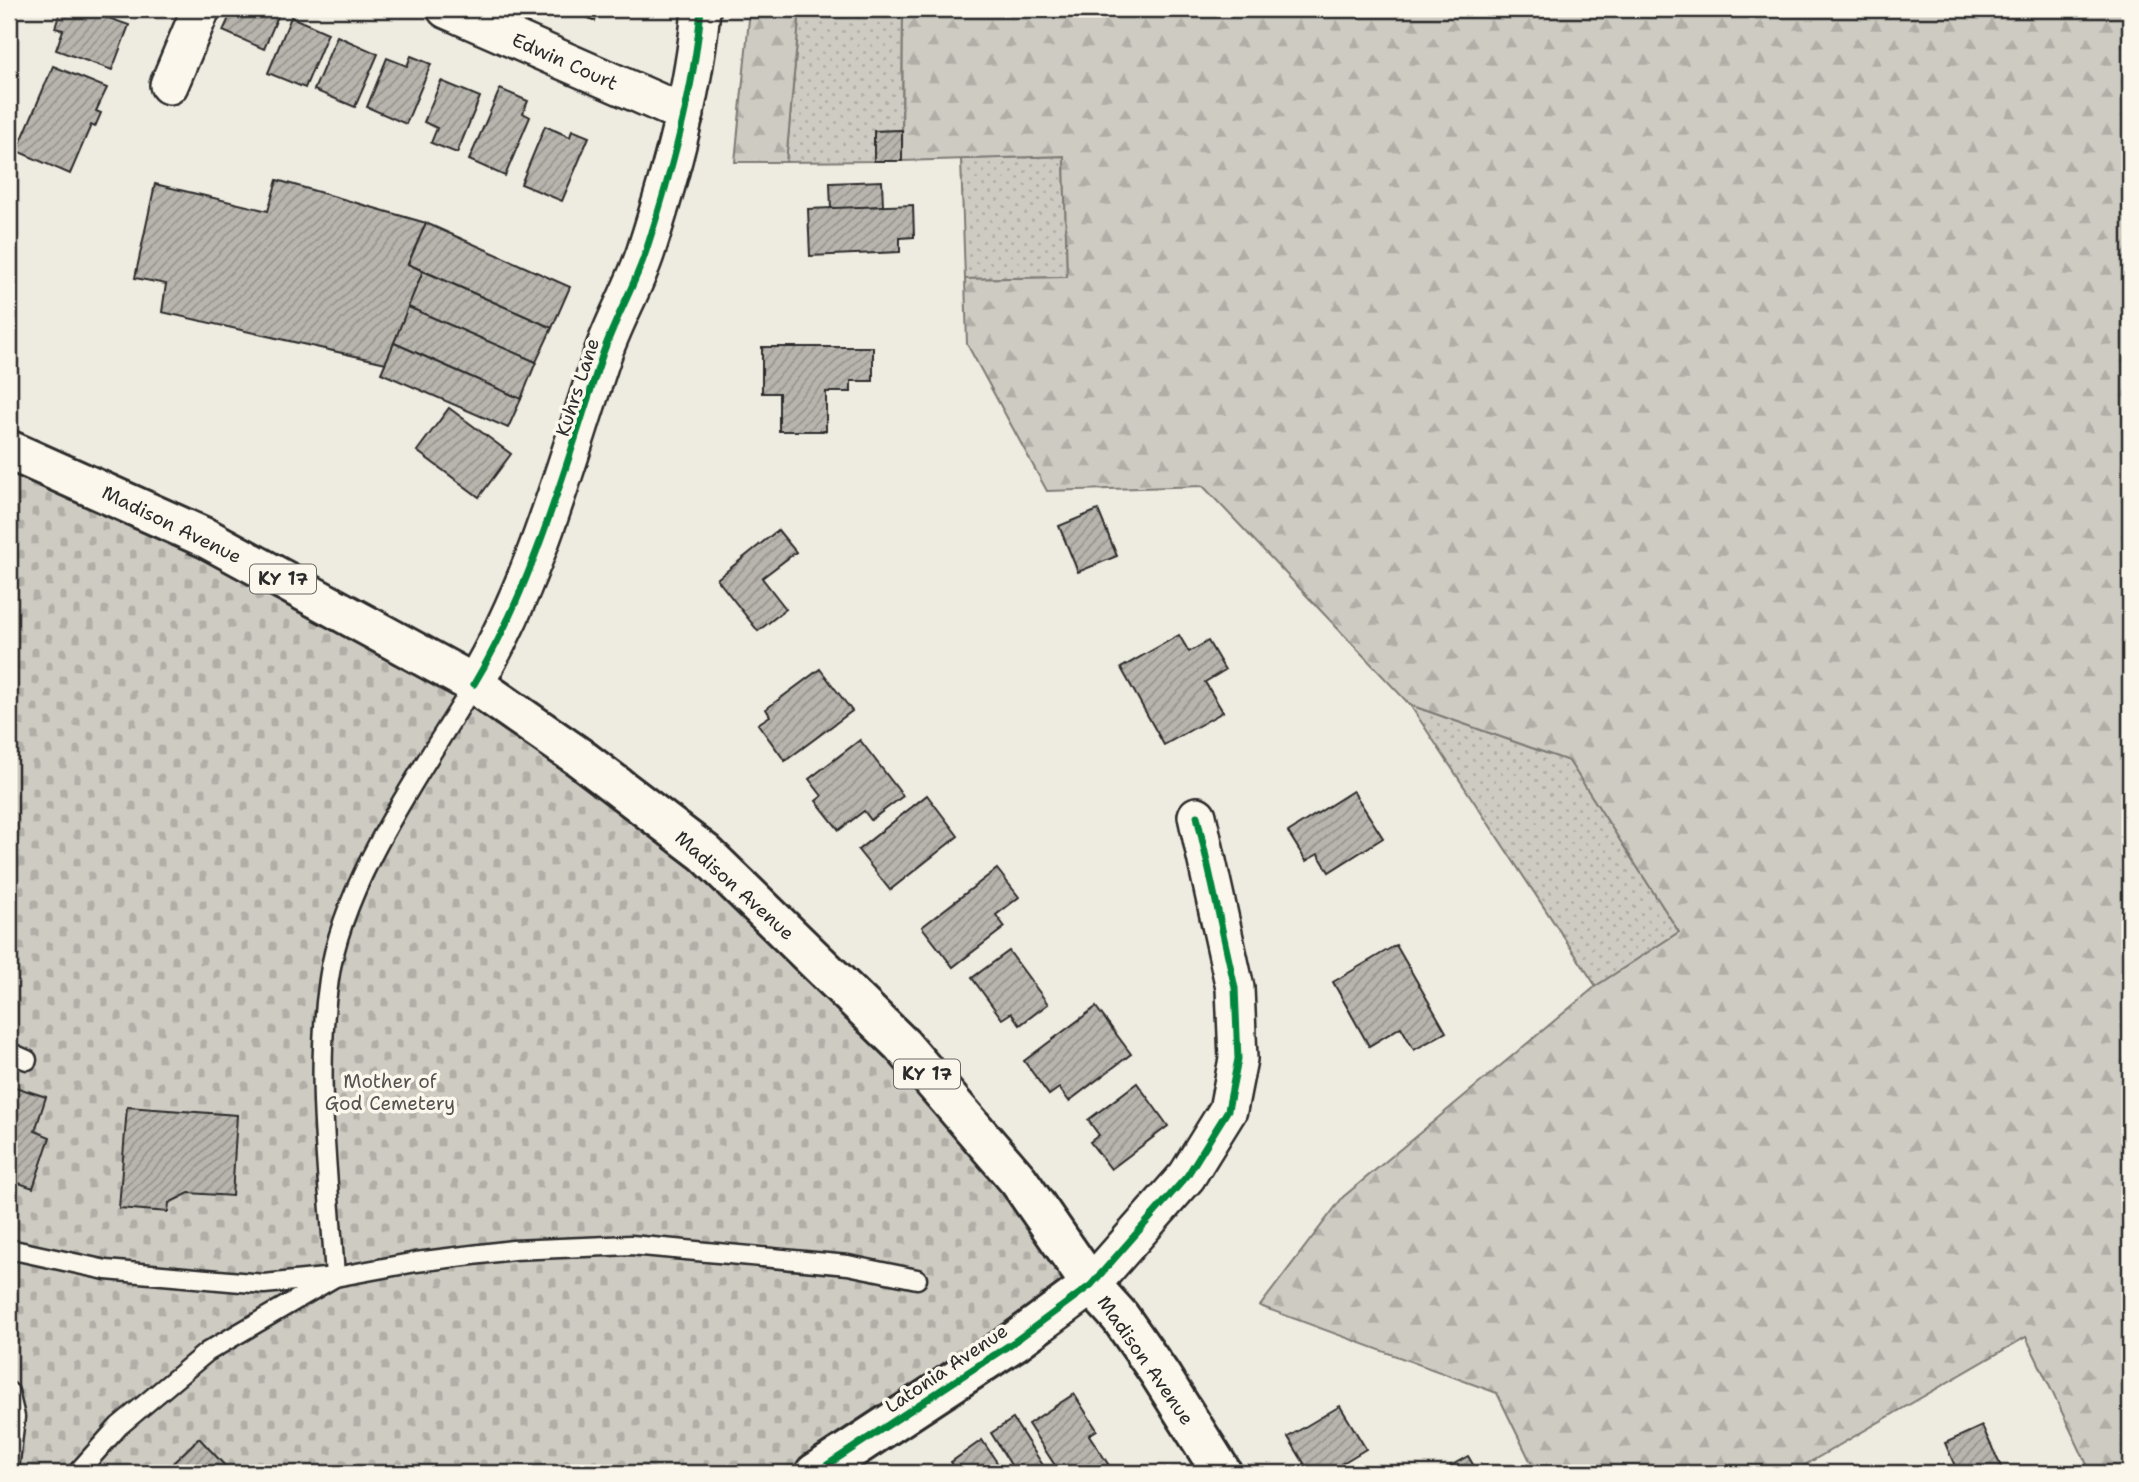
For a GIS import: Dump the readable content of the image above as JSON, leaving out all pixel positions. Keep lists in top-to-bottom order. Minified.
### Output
{"streets":{"main road":["Madison Avenue","KY 17","Latonia Avenue"],"street":["Edwin Court","Kuhrs Lane"]},"crossings":[["Edwin Court","Kuhrs Lane"],["Kuhrs Lane","Madison Avenue"],["Madison Avenue","Latonia Avenue"]],"parks":["Mother of God Cemetery"]}
